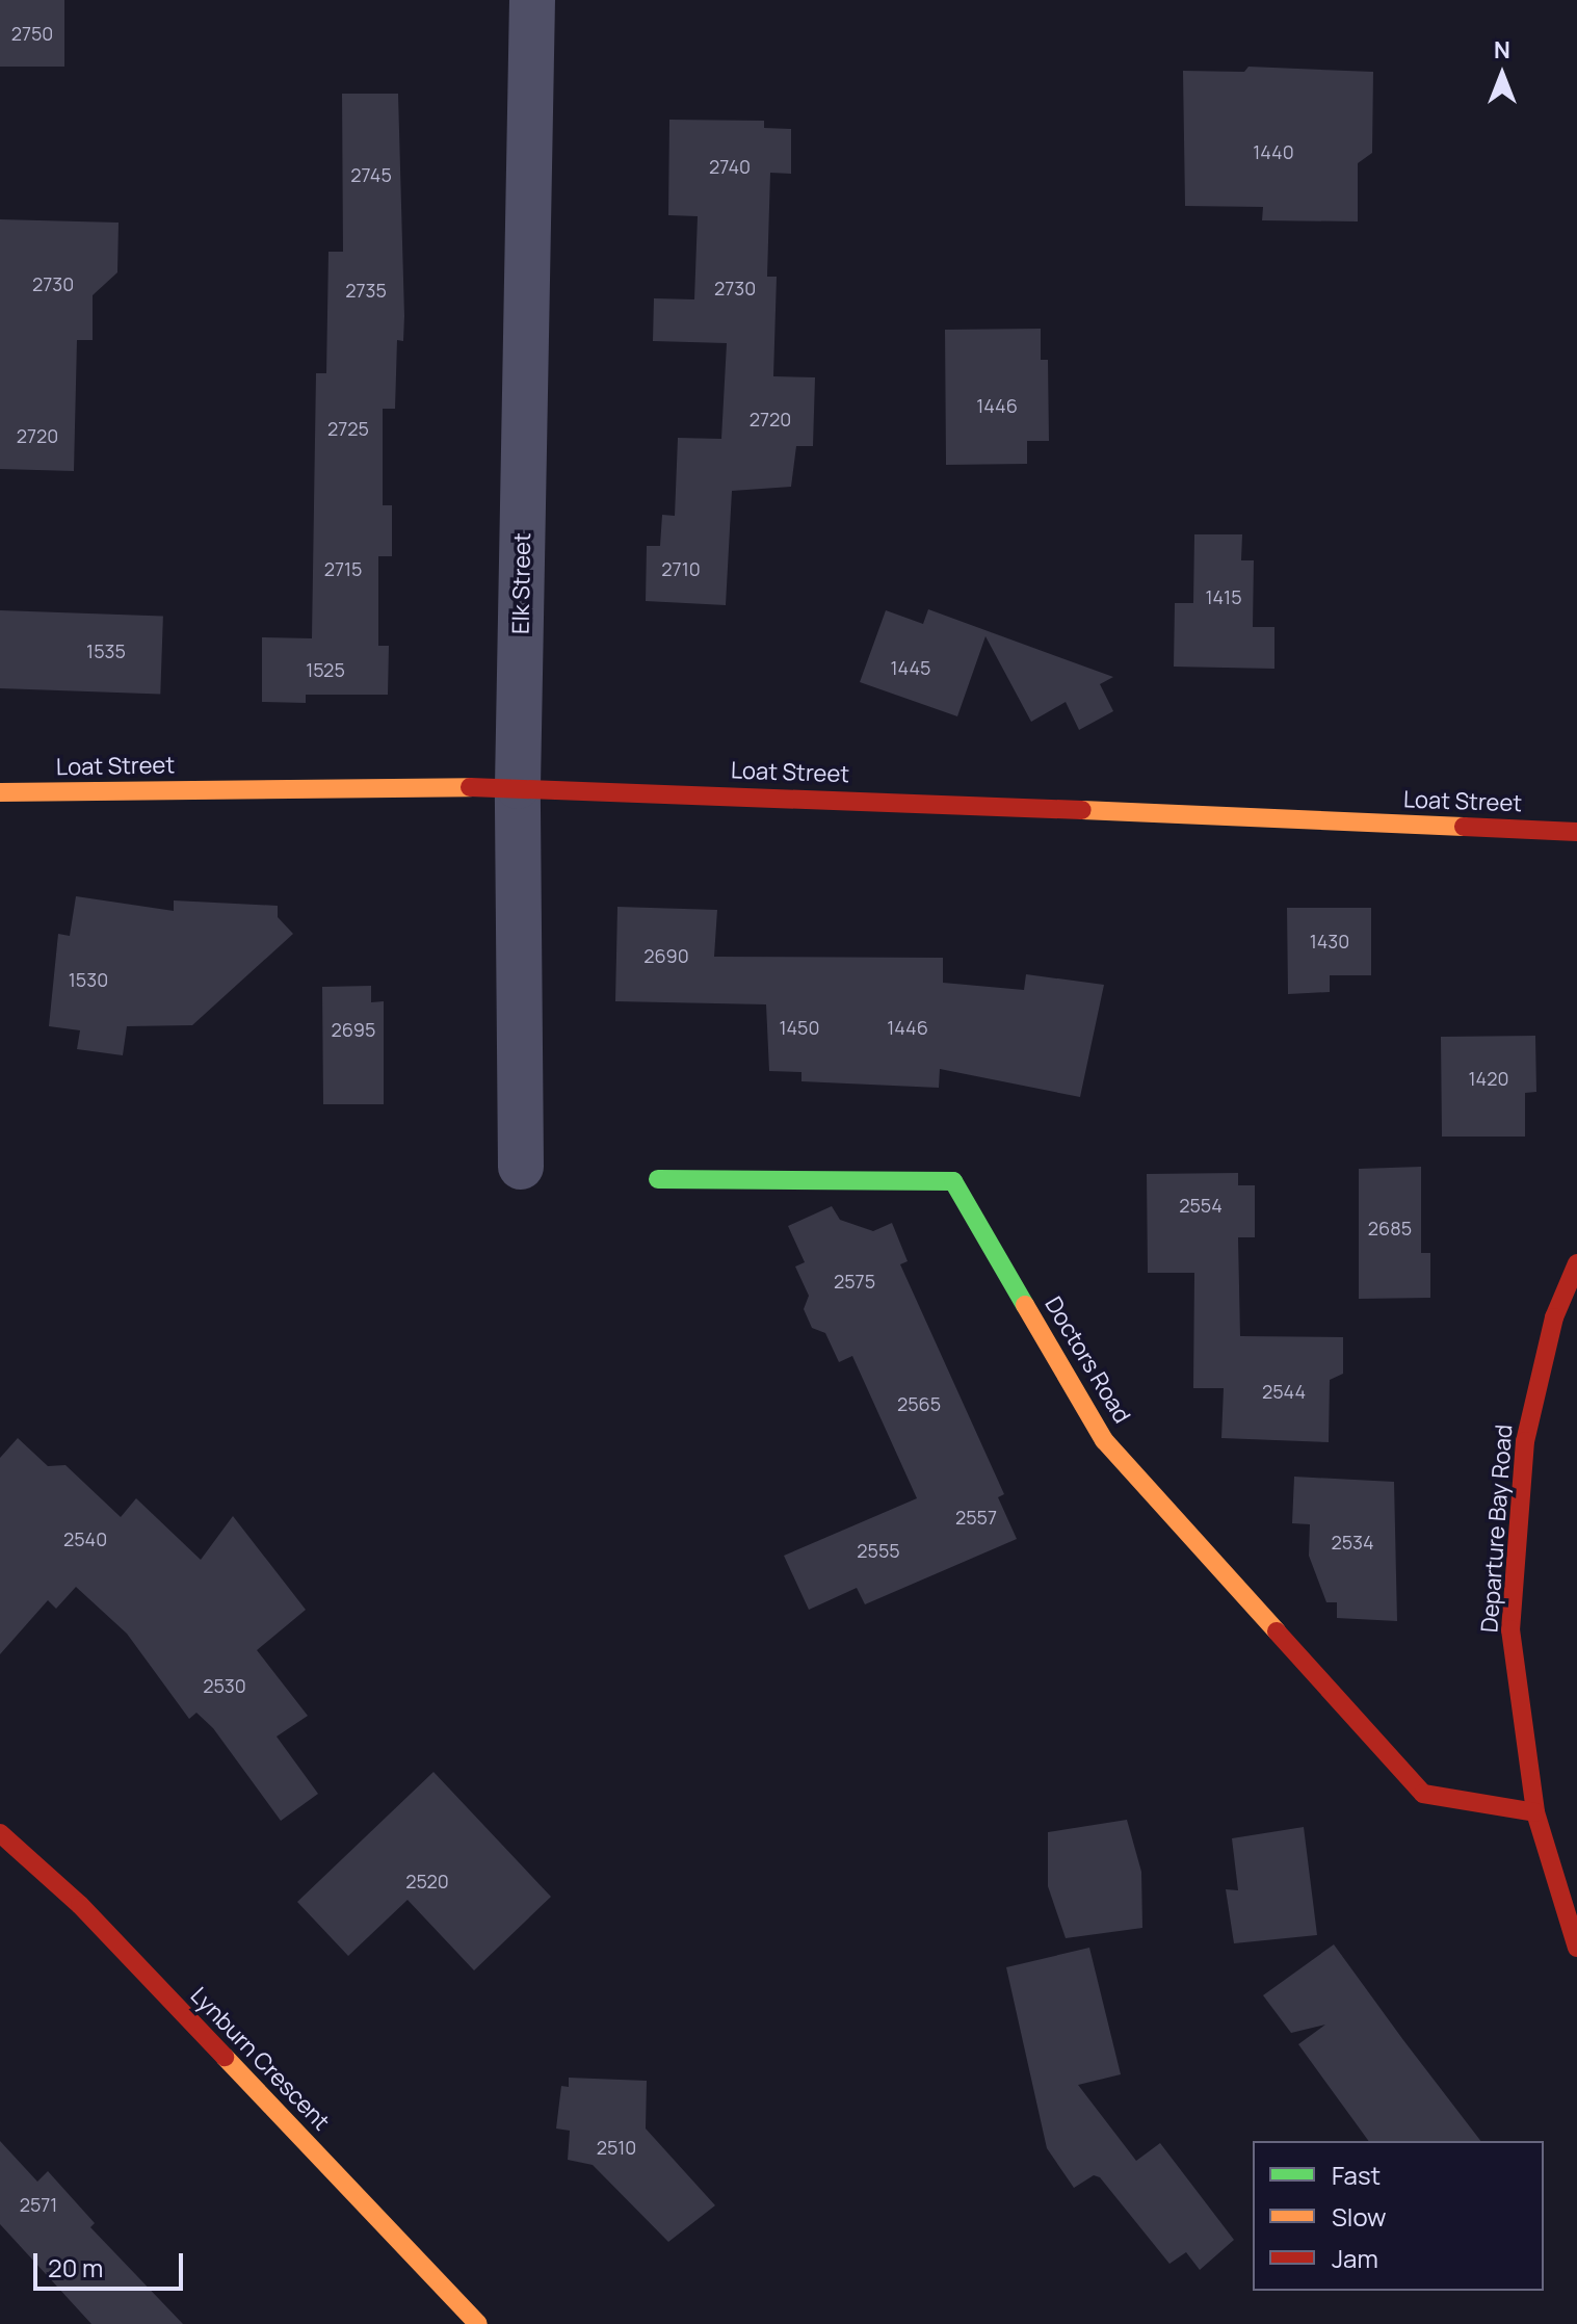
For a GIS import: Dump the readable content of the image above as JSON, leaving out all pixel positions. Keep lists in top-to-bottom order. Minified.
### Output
{"streets":{"street":["Elk Street","Loat Street","Doctors Road","Departure Bay Road","Lynburn Crescent"]},"crossings":[["Elk Street","Loat Street"],["Doctors Road","Departure Bay Road"]],"house_numbers":["2750","1440","2740","2745","2730","2730","2735","1446","2720","2725","2720","2715","2710","1415","1535","1445","1525","1430","2690","1530","1450","1446","2695","1420","2554","2685","2575","2544","2565","2557","2540","2534","2555","2530","2520","2510","2571"],"legend":["Fast","Slow","Jam"],"scale_bar":"20 m","north":"top"}
